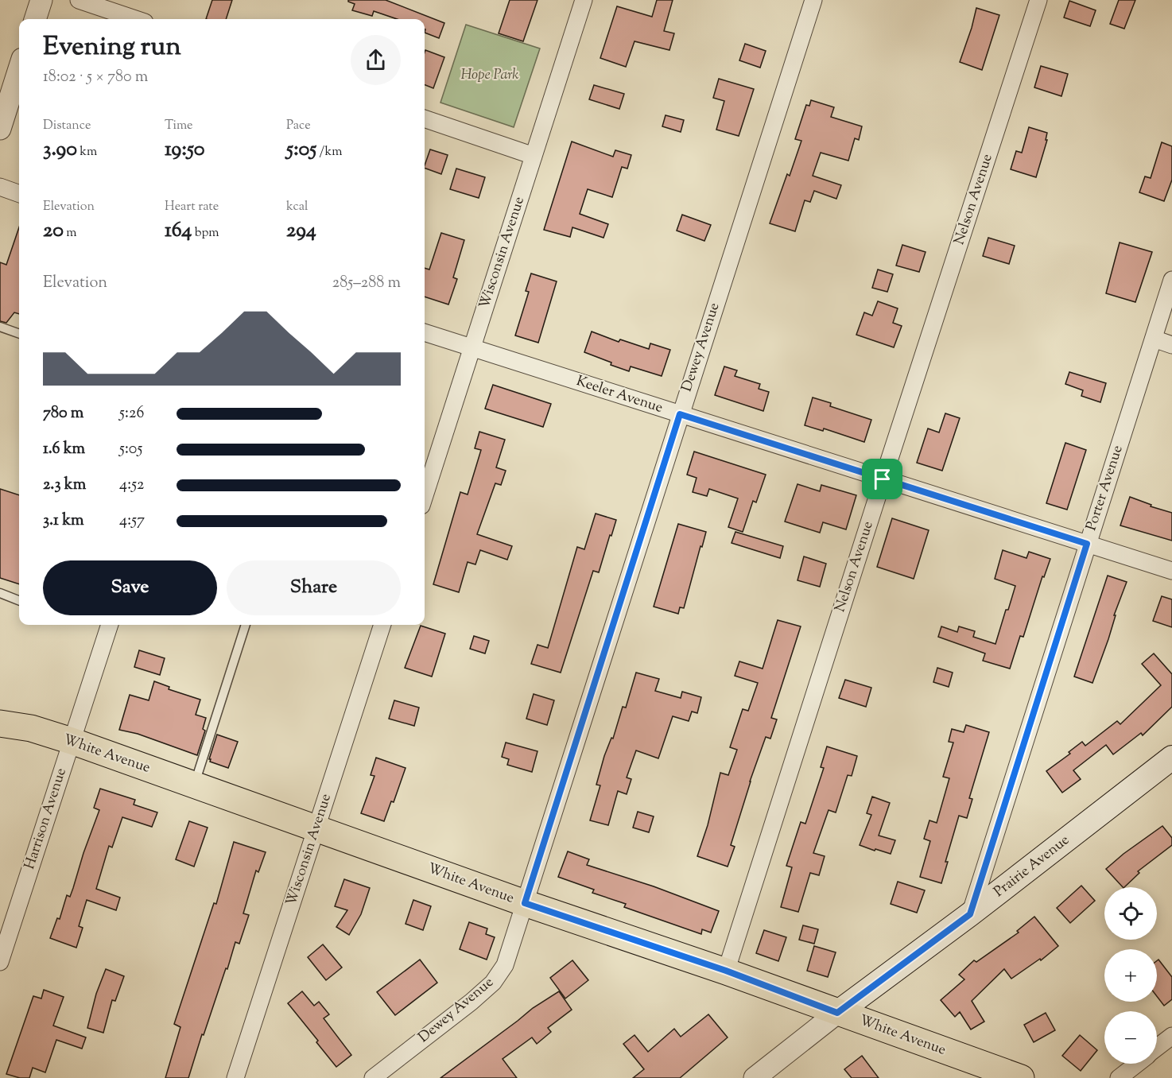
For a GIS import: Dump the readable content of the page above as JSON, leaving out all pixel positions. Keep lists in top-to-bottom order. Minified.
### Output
{"streets":{"main road":["White Avenue","Prairie Avenue"],"street":["Nelson Avenue","Wisconsin Avenue","Dewey Avenue","Keeler Avenue","Porter Avenue","Harrison Avenue"]},"crossings":[["Nelson Avenue","Keeler Avenue"],["Nelson Avenue","White Avenue"],["Wisconsin Avenue","Keeler Avenue"],["Wisconsin Avenue","White Avenue"],["Dewey Avenue","Keeler Avenue"],["Dewey Avenue","White Avenue"],["Keeler Avenue","Porter Avenue"],["Porter Avenue","Prairie Avenue"],["White Avenue","Harrison Avenue"],["White Avenue","Prairie Avenue"]],"parks":["Hope Park"],"page":{"heading":["Evening run","18:02 · 5 × 780 m"],"stats":[["Distance","3.90 km"],["Time","19:50"],["Pace","5:05 /km"],["Elevation","20 m"],["Heart rate","164 bpm"],["kcal","294"]],"chart":["Elevation","285–288 m"],"list":[{"name":"780 m","note":"5:26"},{"name":"1.6 km","note":"5:05"},{"name":"2.3 km","note":"4:52"},{"name":"3.1 km","note":"4:57"}],"buttons":["Save","Share"],"map_buttons":["+","−"]}}
